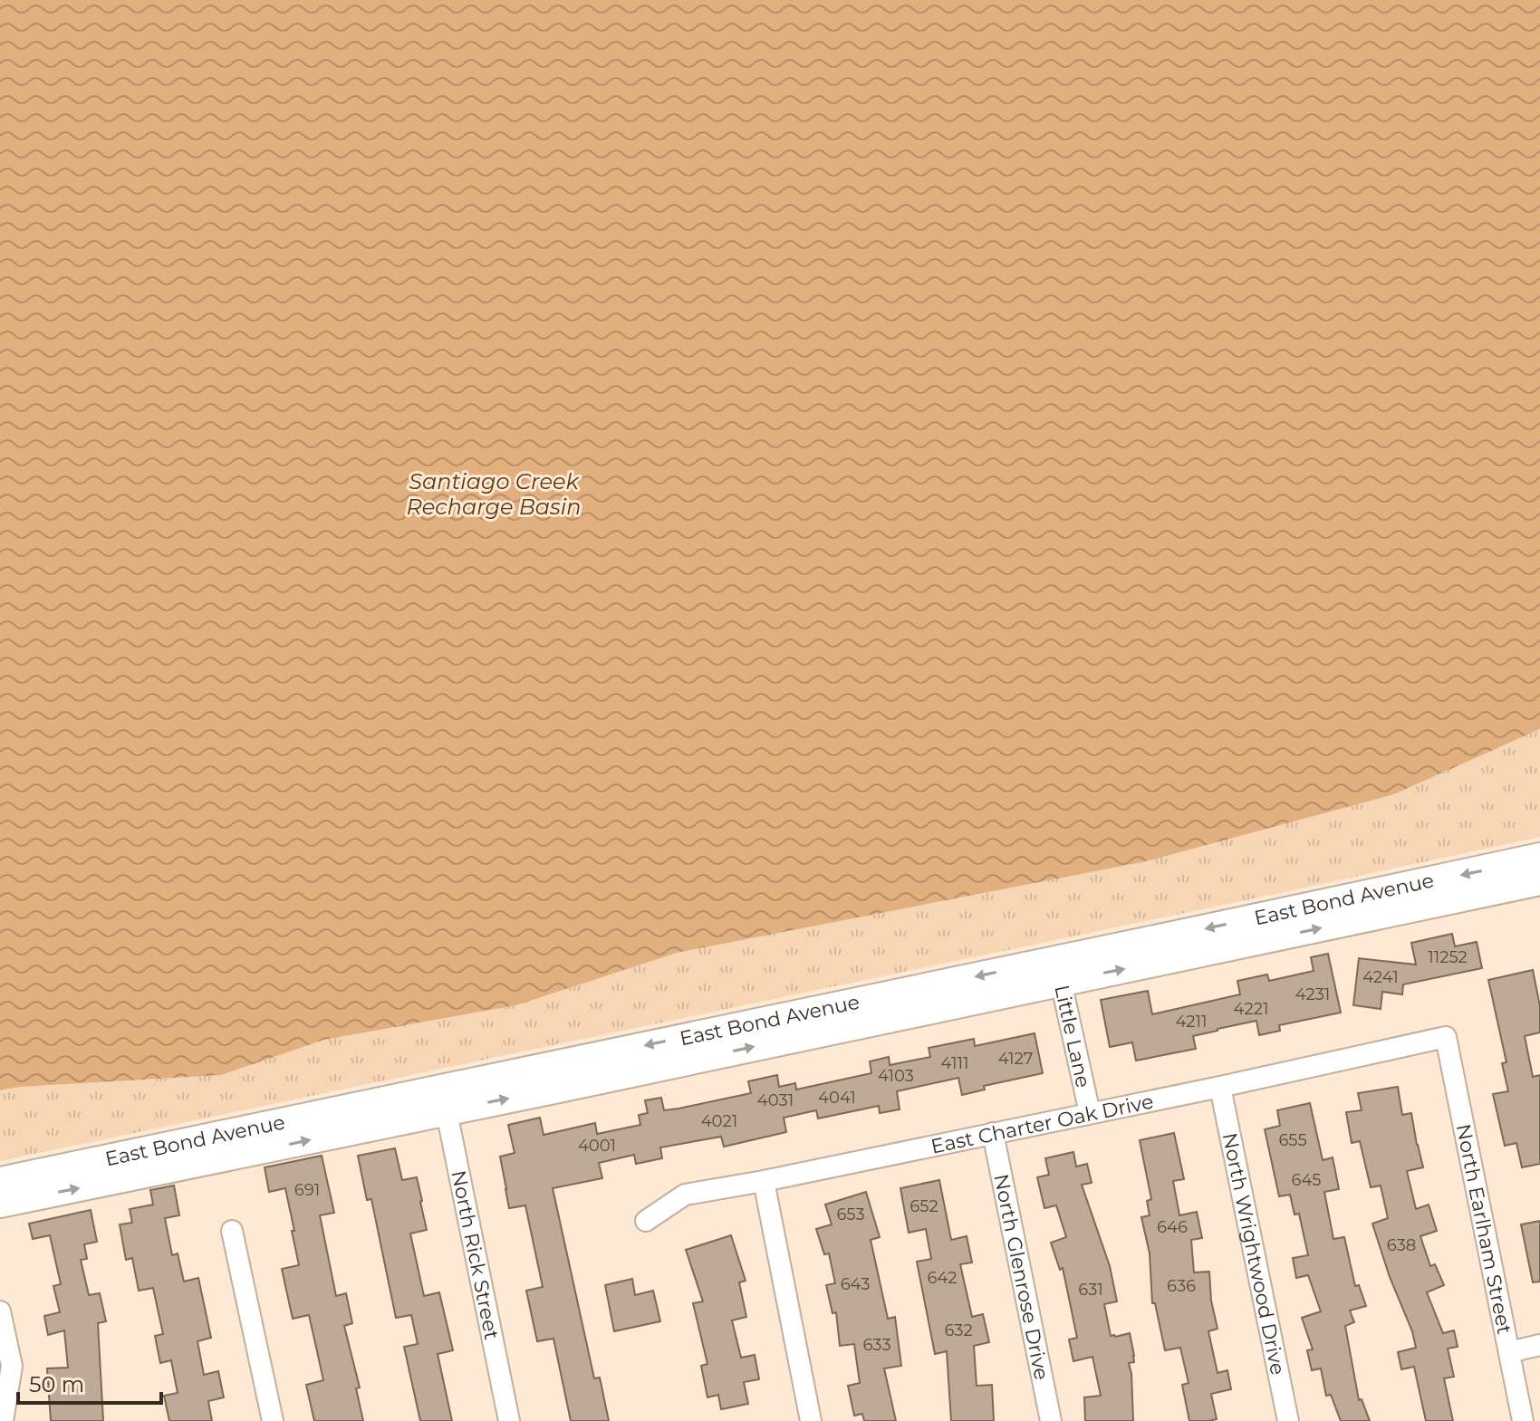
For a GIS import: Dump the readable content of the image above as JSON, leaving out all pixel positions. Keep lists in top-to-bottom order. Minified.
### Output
{"streets":{"street":["East Bond Avenue","Little Lane","East Charter Oak Drive","North Earlham Street","North Wrightwood Drive","North Rick Street","North Glenrose Drive"]},"crossings":[["East Bond Avenue","Little Lane"],["East Bond Avenue","North Rick Street"],["Little Lane","East Charter Oak Drive"],["East Charter Oak Drive","North Earlham Street"],["East Charter Oak Drive","North Wrightwood Drive"],["East Charter Oak Drive","North Glenrose Drive"]],"water":["Santiago Creek Recharge Basin"],"house_numbers":["11252","4241","4231","4221","4211","4127","4111","4103","4041","4031","4021","655","4001","645","691","652","653","646","638","642","643","636","631","632","633"],"scale_bar":"50 m"}
